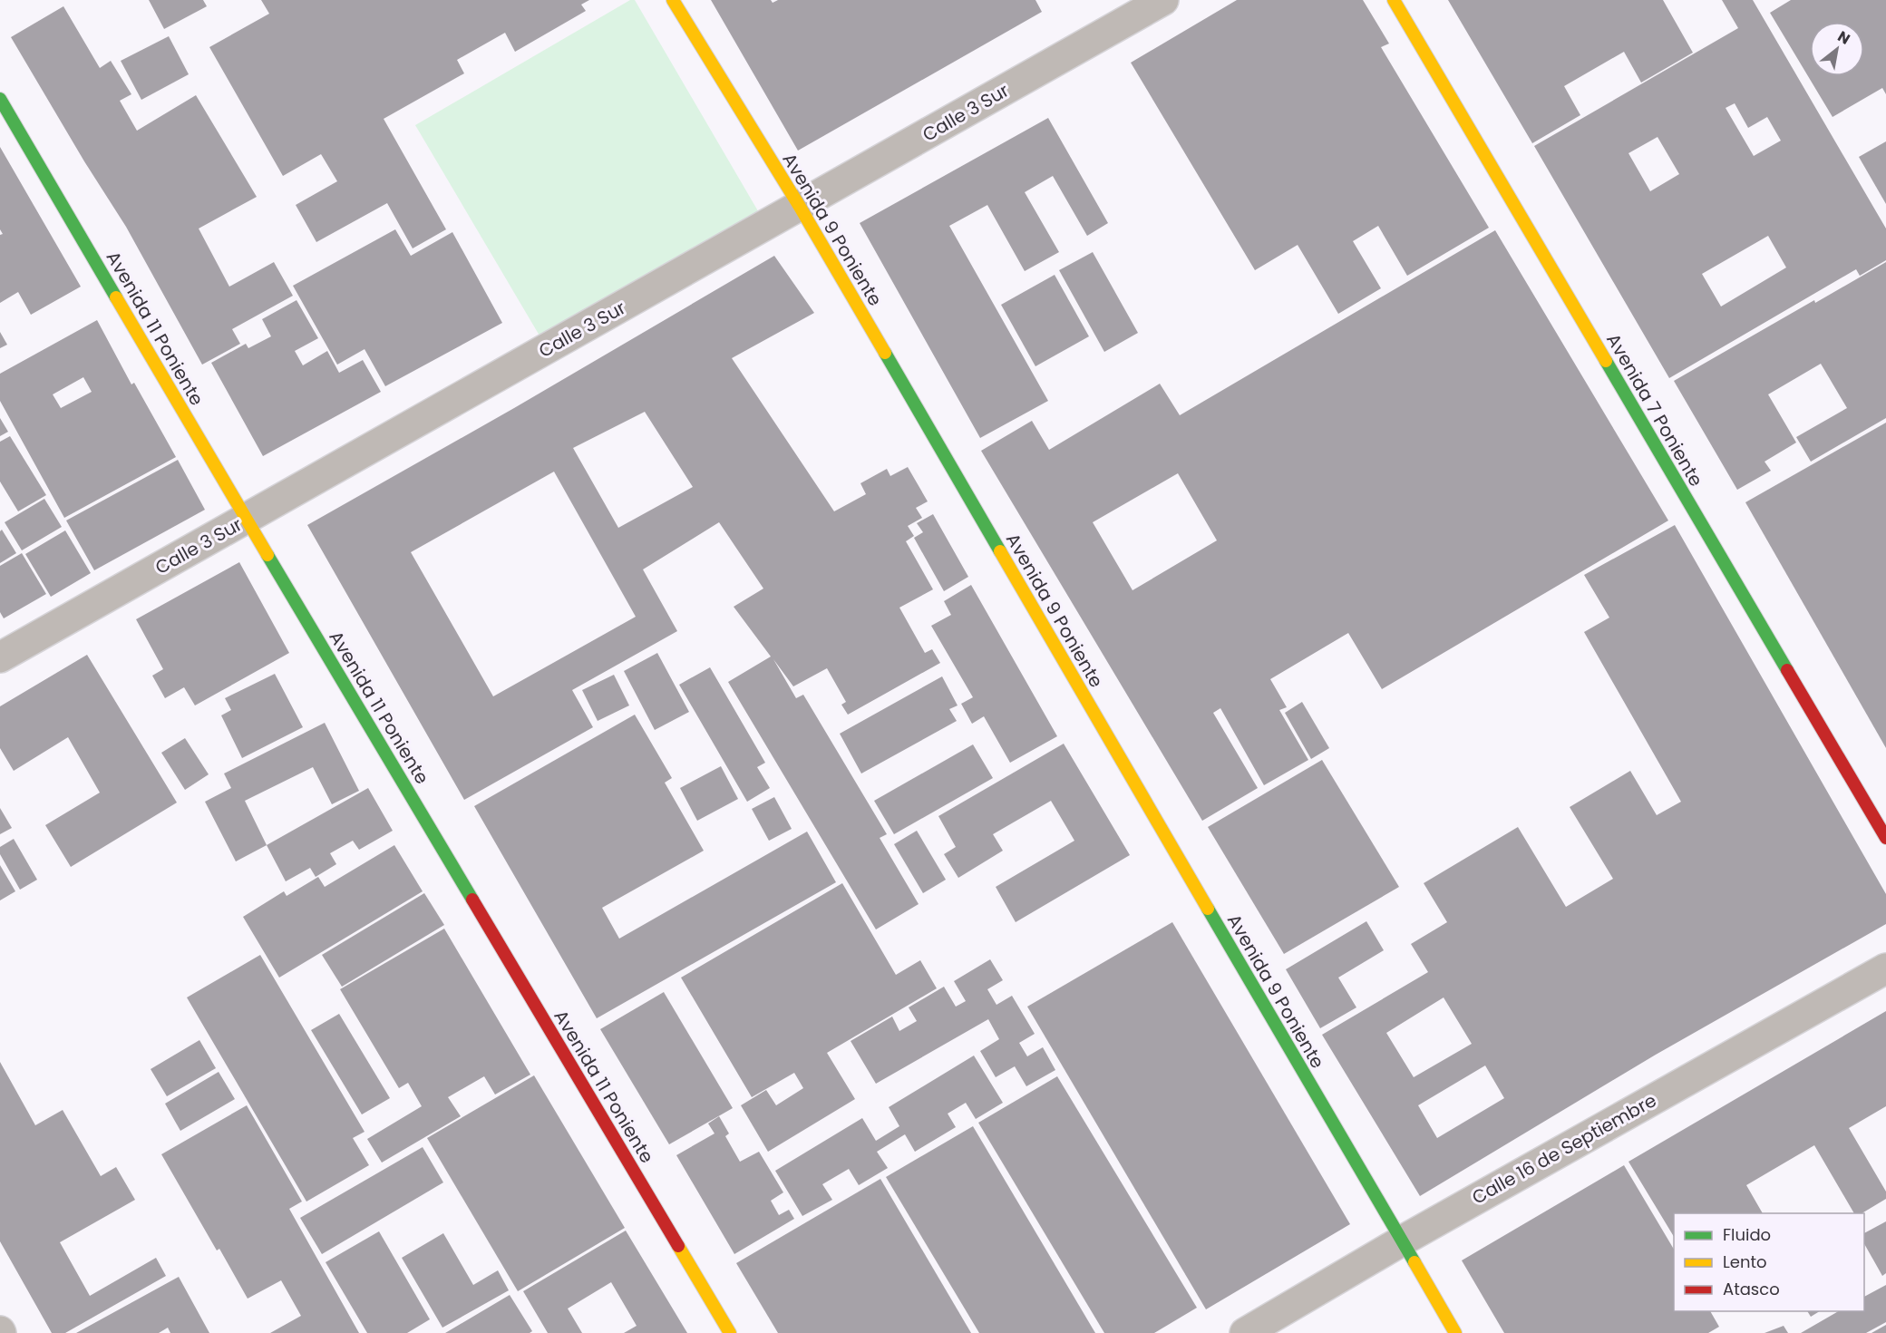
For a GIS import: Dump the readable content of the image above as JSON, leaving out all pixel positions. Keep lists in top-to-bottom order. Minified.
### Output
{"streets":{"street":["Calle 3 Sur","Avenida 9 Poniente","Avenida 11 Poniente","Avenida 7 Poniente","Calle 16 de Septiembre"]},"crossings":[["Calle 3 Sur","Avenida 9 Poniente"],["Calle 3 Sur","Avenida 11 Poniente"],["Avenida 9 Poniente","Calle 16 de Septiembre"]],"legend":["Fluido","Lento","Atasco"],"north":"top right"}
